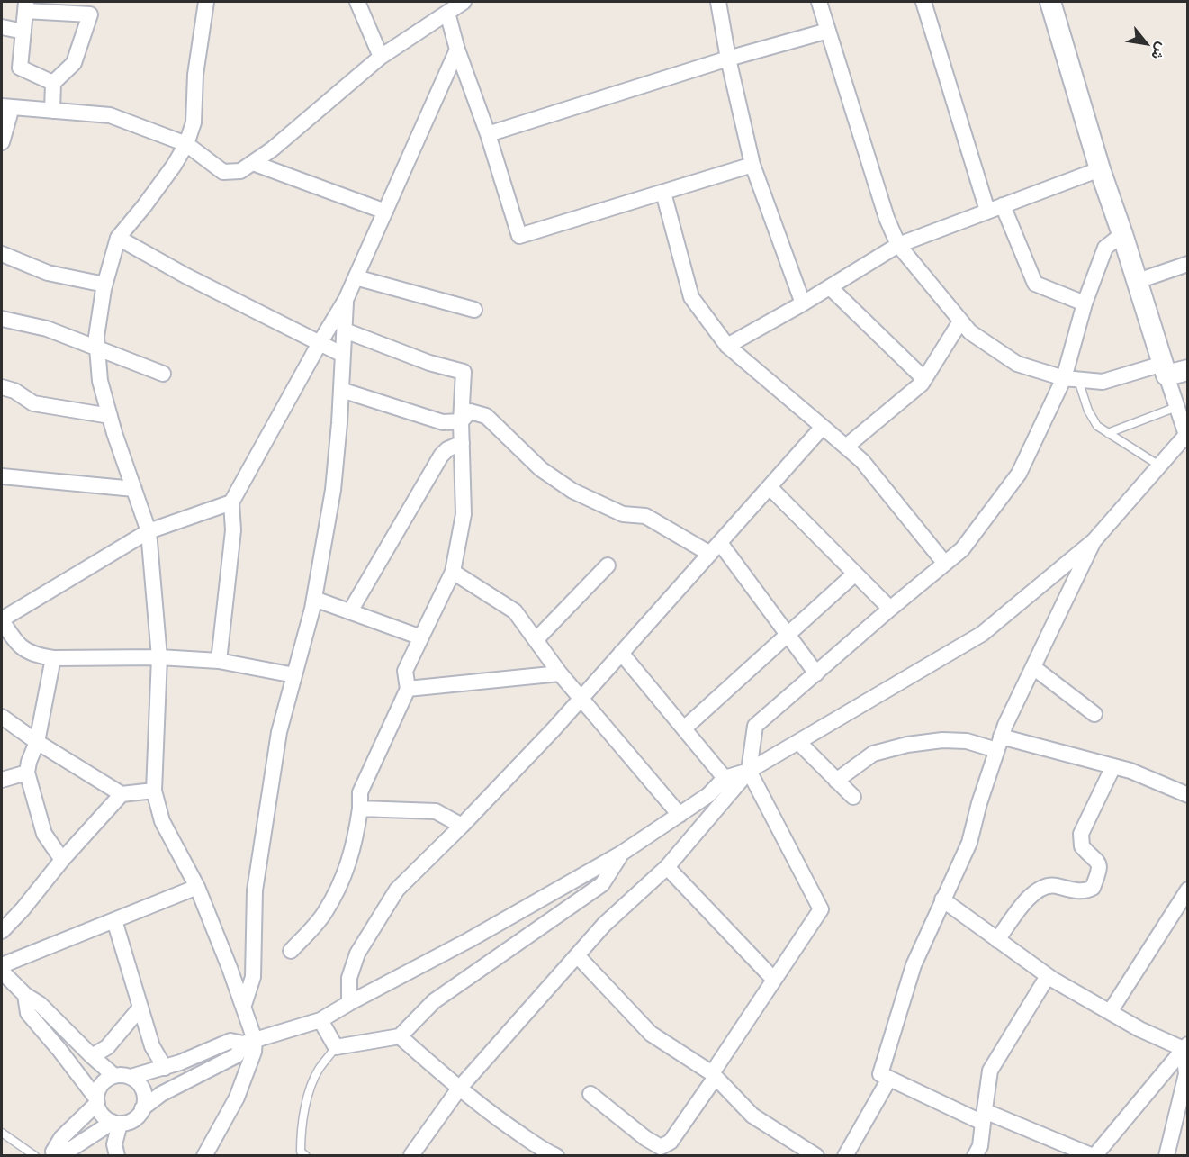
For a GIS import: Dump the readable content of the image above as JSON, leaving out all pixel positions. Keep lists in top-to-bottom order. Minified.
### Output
{"north":"bottom right"}
